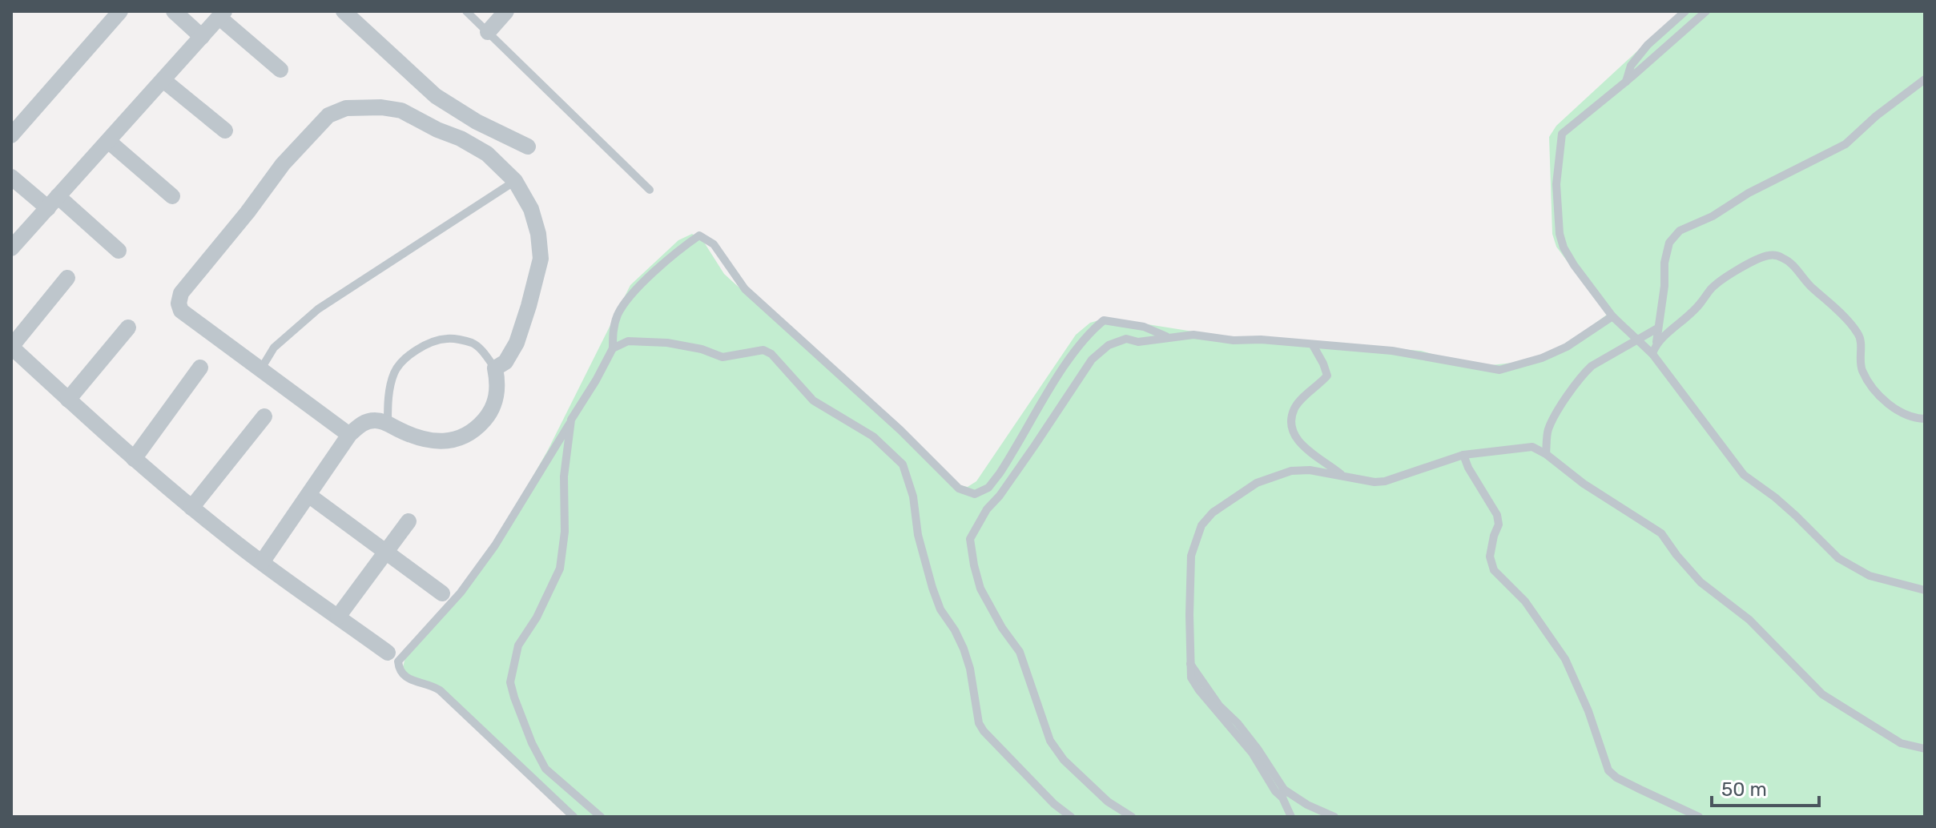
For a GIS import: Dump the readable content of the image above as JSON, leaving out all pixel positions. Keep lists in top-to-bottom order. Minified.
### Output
{"scale_bar":"50 m"}
